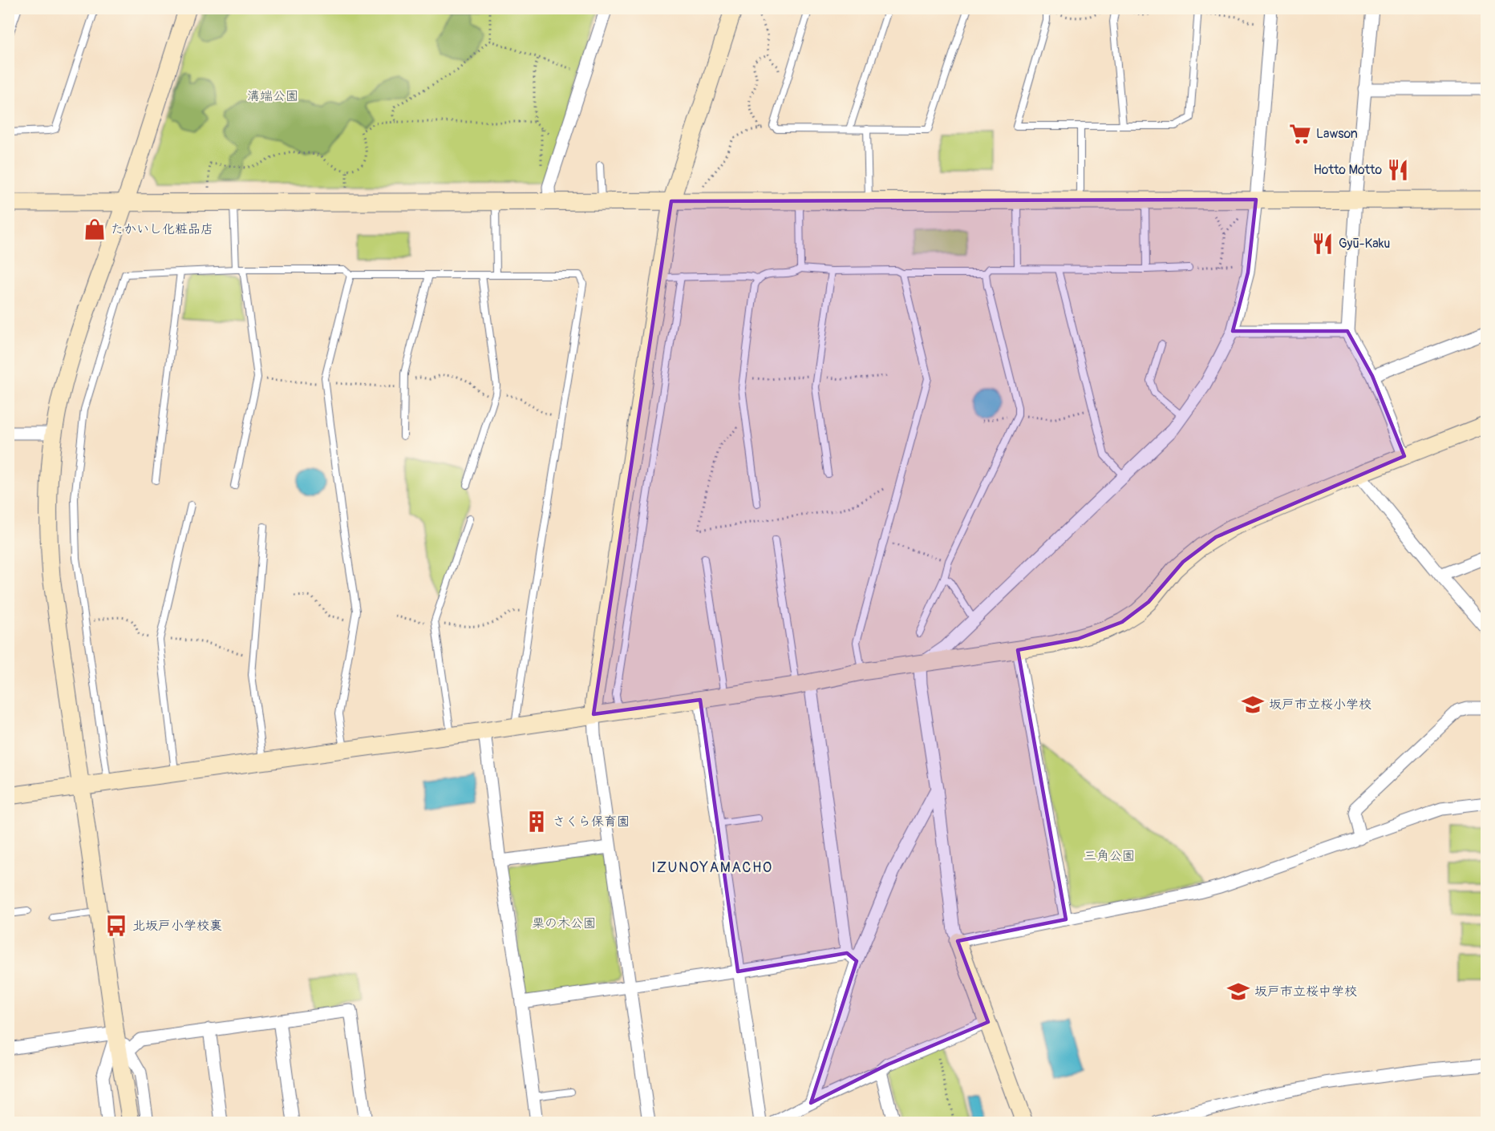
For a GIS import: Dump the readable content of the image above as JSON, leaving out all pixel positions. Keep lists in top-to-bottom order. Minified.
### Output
{"districts":["IZUNOYAMACHO"],"parks":["溝端公園","三角公園","栗の木公園"],"places":{"supermarket":["Lawson"],"restaurant":["Hotto Motto","Gyū-Kaku"],"shop":["たかいし化粧品店"],"school or university":["坂戸市立桜小学校","坂戸市立桜中学校"],"building":["さくら保育園"],"bus stop":["北坂戸小学校裏"]}}
